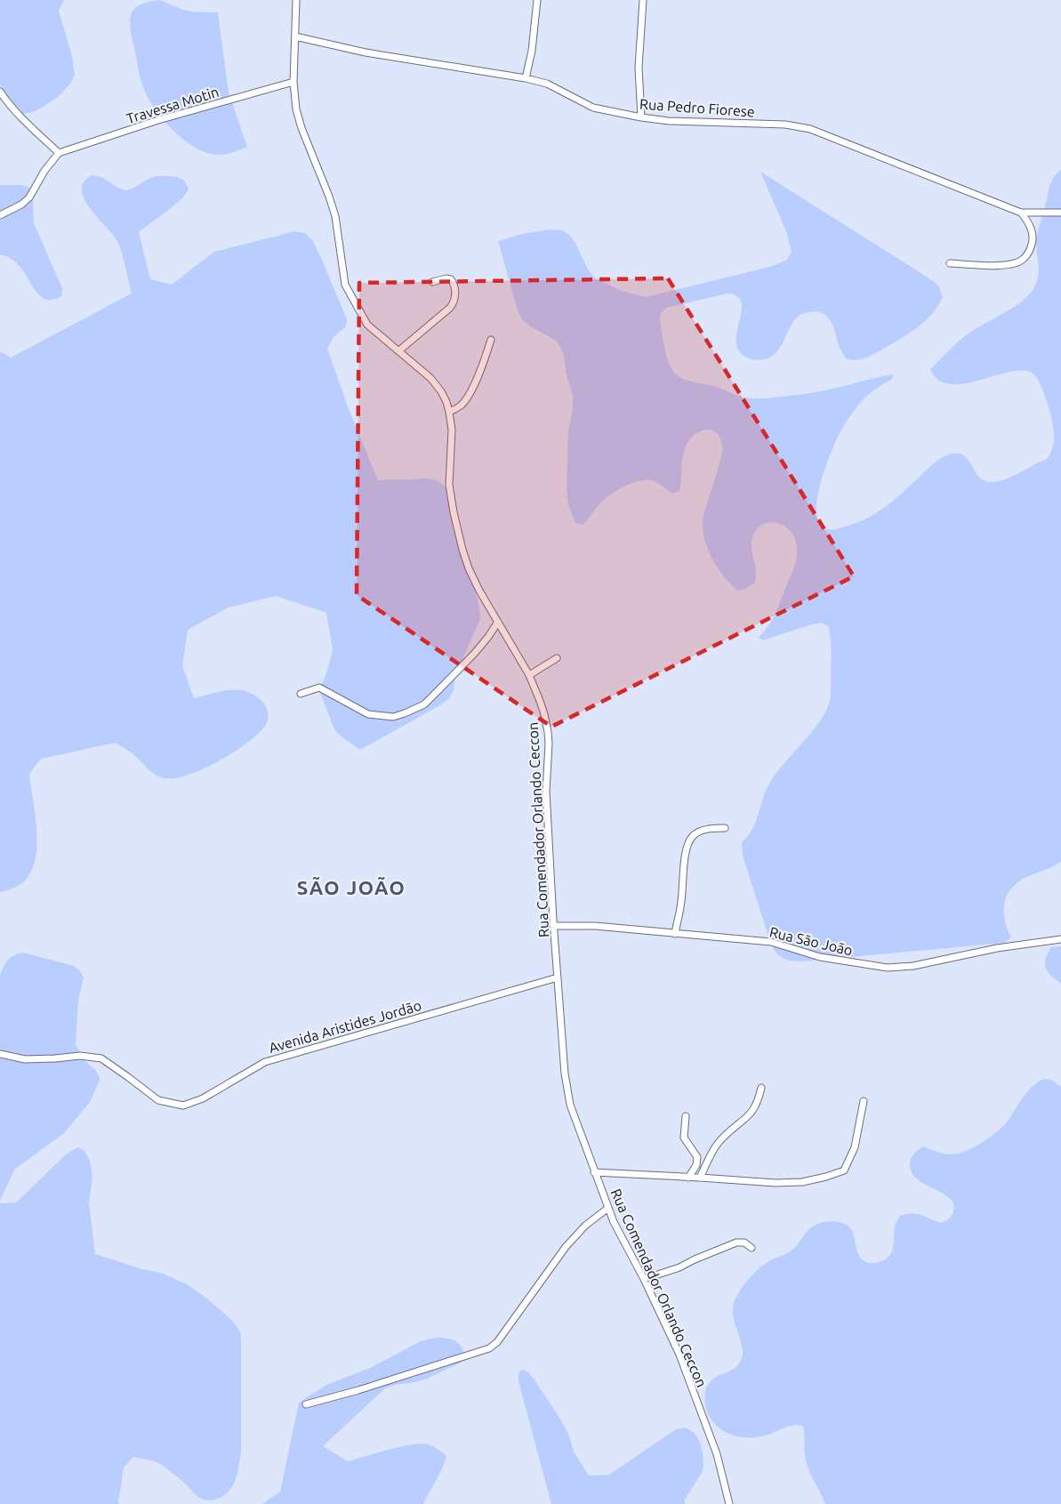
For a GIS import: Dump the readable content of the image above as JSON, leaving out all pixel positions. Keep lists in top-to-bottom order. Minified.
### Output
{"streets":{"street":["Travessa Motin","Rua Pedro Fiorese","Rua Comendador Orlando Ceccon","Rua São João","Avenida Aristides Jordão"]},"crossings":[["Travessa Motin","Rua Comendador Orlando Ceccon"],["Rua Pedro Fiorese","Rua Comendador Orlando Ceccon"],["Rua Comendador Orlando Ceccon","Rua São João"],["Rua Comendador Orlando Ceccon","Avenida Aristides Jordão"]],"districts":["SÃO JOÃO"]}
